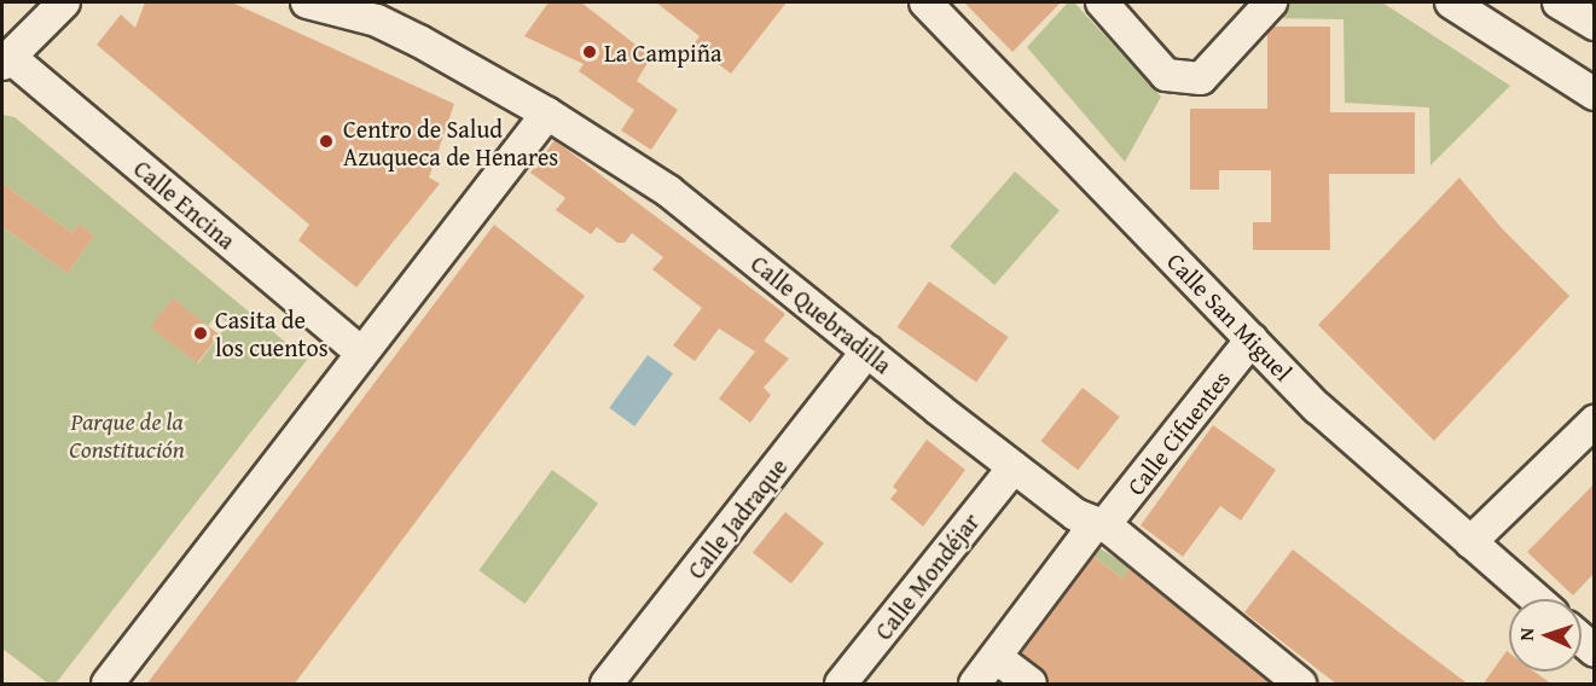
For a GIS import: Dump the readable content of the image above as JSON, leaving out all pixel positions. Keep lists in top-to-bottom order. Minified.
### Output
{"streets":{"street":["Calle Encina","Calle Quebradilla","Calle San Miguel","Calle Cifuentes","Calle Jadraque","Calle Mondéjar"]},"crossings":[["Calle Quebradilla","Calle Cifuentes"],["Calle Quebradilla","Calle Jadraque"],["Calle Quebradilla","Calle Mondéjar"],["Calle San Miguel","Calle Cifuentes"]],"parks":["Parque de la Constitución"],"places":["La Campiña","Centro de Salud Azuqueca de Henares","Casita de los cuentos"],"north":"left"}
